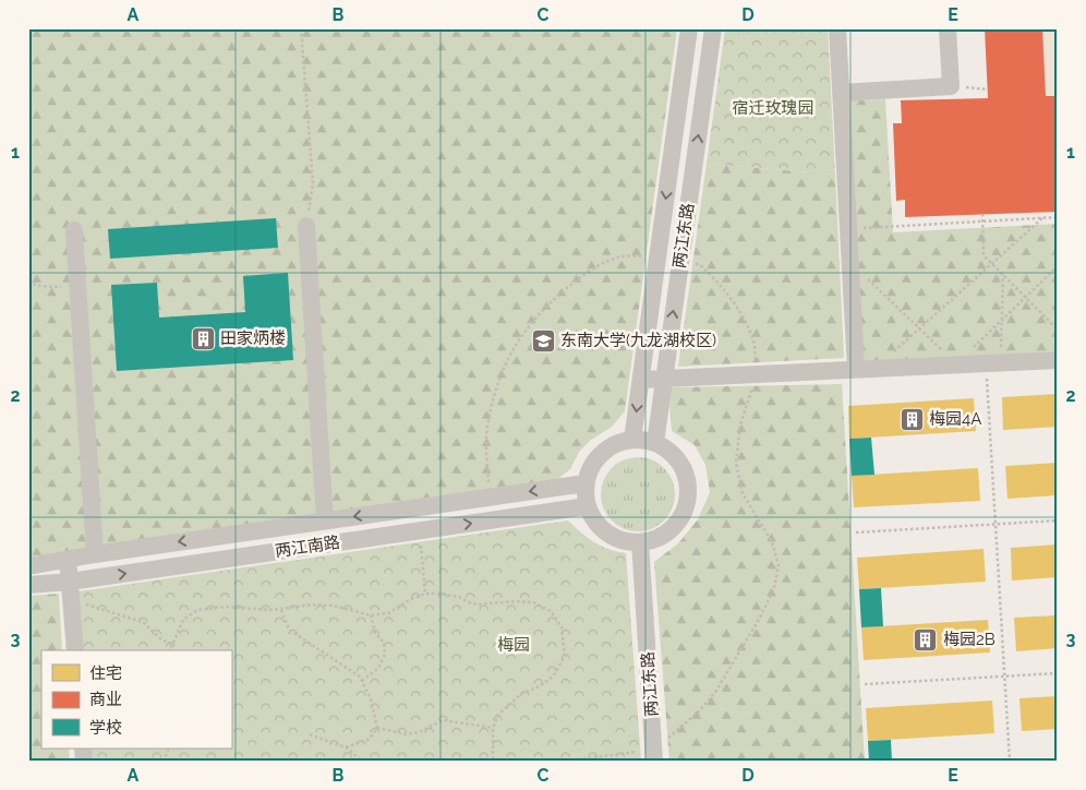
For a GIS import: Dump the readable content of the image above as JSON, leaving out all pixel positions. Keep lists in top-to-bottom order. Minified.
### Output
{"streets":{"street":["两江东路","两江南路"]},"crossings":[["两江东路","两江南路"]],"parks":["宿迁玫瑰园","梅园"],"places":{"building":["田家炳楼","梅园4A","梅园2B"],"school or university":["东南大学(九龙湖校区)"]},"legend":["住宅","商业","学校"],"grid":{"columns":["A","B","C","D","E"],"rows":["1","2","3"]}}
